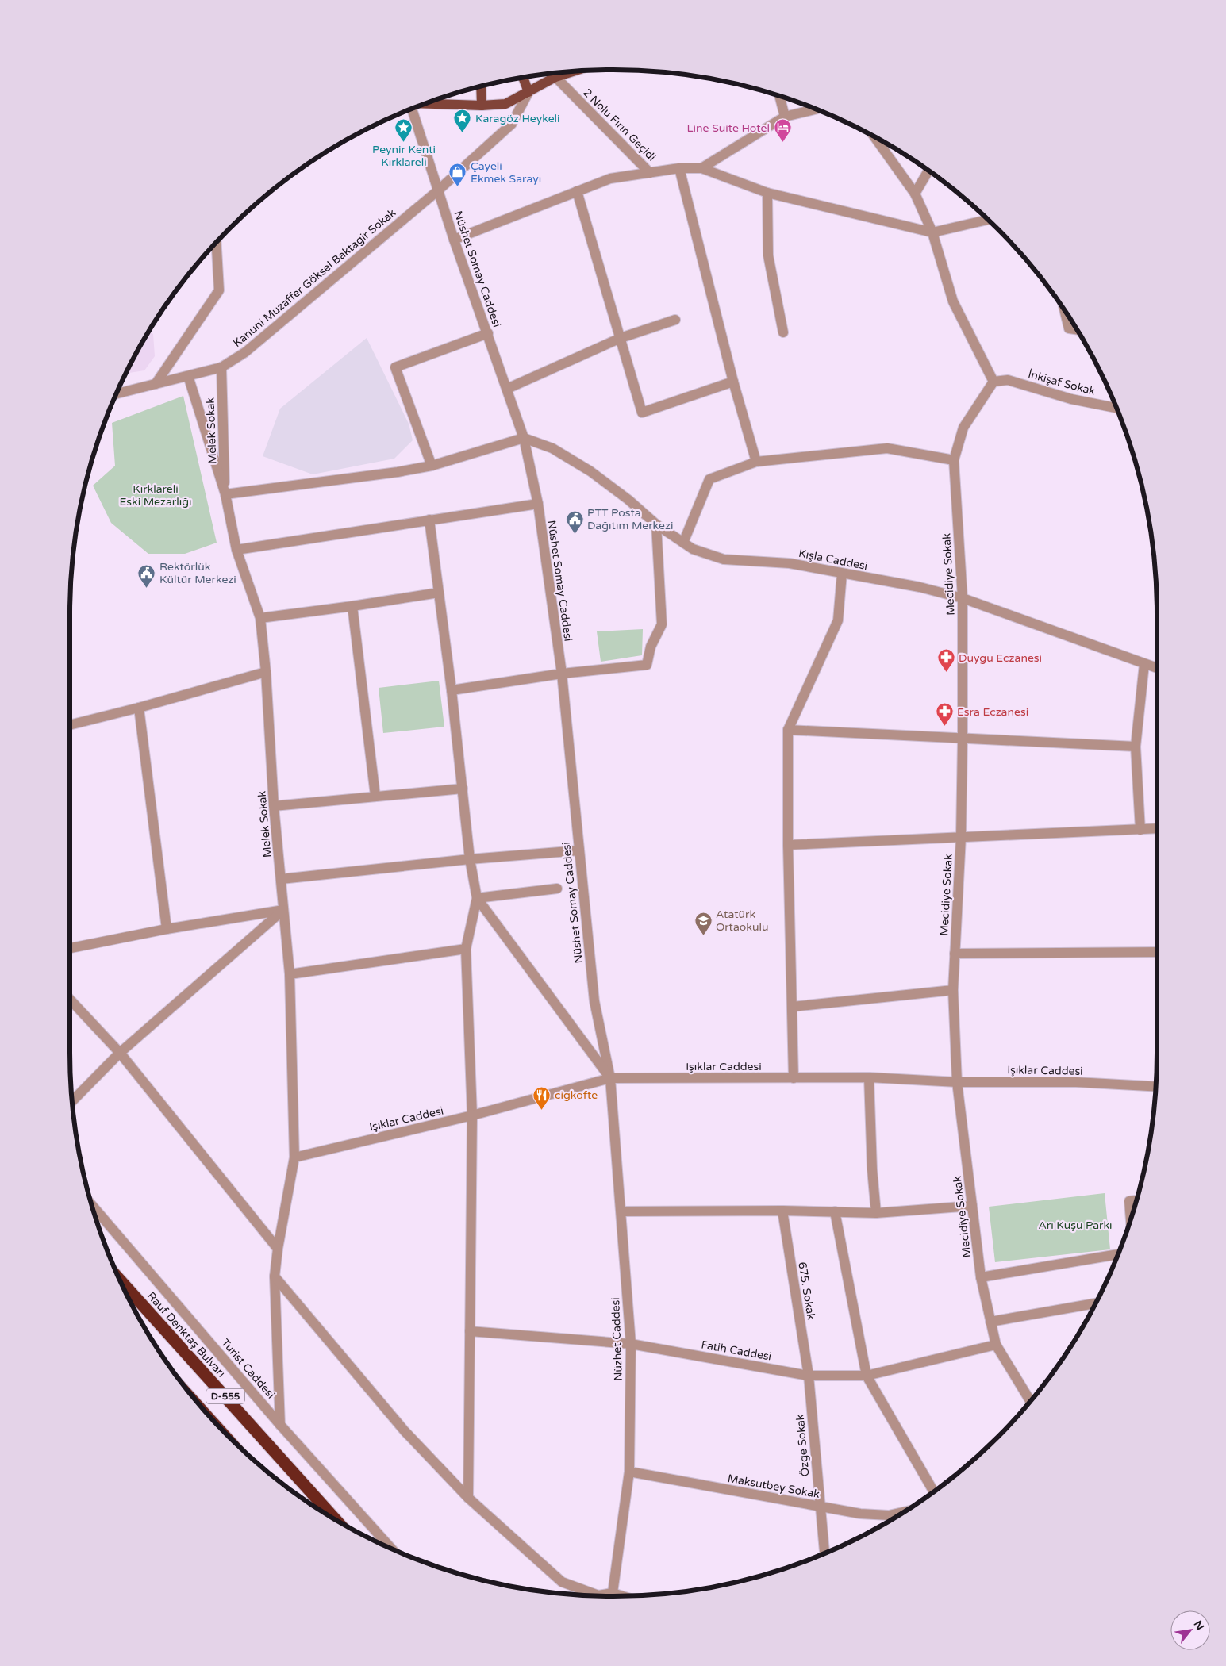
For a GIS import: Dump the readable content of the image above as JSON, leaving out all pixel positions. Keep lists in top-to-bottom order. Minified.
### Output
{"streets":{"highway":["Rauf Denktaş Bulvarı","D-555"],"street":["2 Nolu Fırın Geçidi","Nüshet Somay Caddesi","Kanuni Muzaffer Göksel Baktagir Sokak","İnkişaf Sokak","Melek Sokak","Kışla Caddesi","Mecidiye Sokak","Işıklar Caddesi","675. Sokak","Nüzhet Caddesi","Fatih Caddesi","Turist Caddesi","Özge Sokak","Maksutbey Sokak"]},"crossings":[["Nüshet Somay Caddesi","Kanuni Muzaffer Göksel Baktagir Sokak"],["Nüshet Somay Caddesi","Kışla Caddesi"],["Nüshet Somay Caddesi","Işıklar Caddesi"],["Nüshet Somay Caddesi","Nüzhet Caddesi"],["Kanuni Muzaffer Göksel Baktagir Sokak","Melek Sokak"],["İnkişaf Sokak","Mecidiye Sokak"],["Melek Sokak","Işıklar Caddesi"],["Melek Sokak","Turist Caddesi"],["Kışla Caddesi","Mecidiye Sokak"],["Mecidiye Sokak","Işıklar Caddesi"],["Mecidiye Sokak","Fatih Caddesi"],["Işıklar Caddesi","Nüzhet Caddesi"],["675. Sokak","Fatih Caddesi"],["675. Sokak","Özge Sokak"],["Nüzhet Caddesi","Fatih Caddesi"],["Nüzhet Caddesi","Maksutbey Sokak"],["Fatih Caddesi","Özge Sokak"],["Özge Sokak","Maksutbey Sokak"]],"parks":["Kırklareli Eski Mezarlığı","Arı Kuşu Parkı"],"places":{"place":["Karagöz Heykeli","Peynir Kenti Kırklareli"],"hotel":["Line Suite Hotel"],"shop":["Çayeli Ekmek Sarayı"],"public building":["PTT Posta Dağıtım Merkezi","Rektörlük Kültür Merkezi"],"pharmacy":["Duygu Eczanesi","Esra Eczanesi"],"school or university":["Atatürk Ortaokulu"],"restaurant":["cigkofte"]},"north":"top right"}
